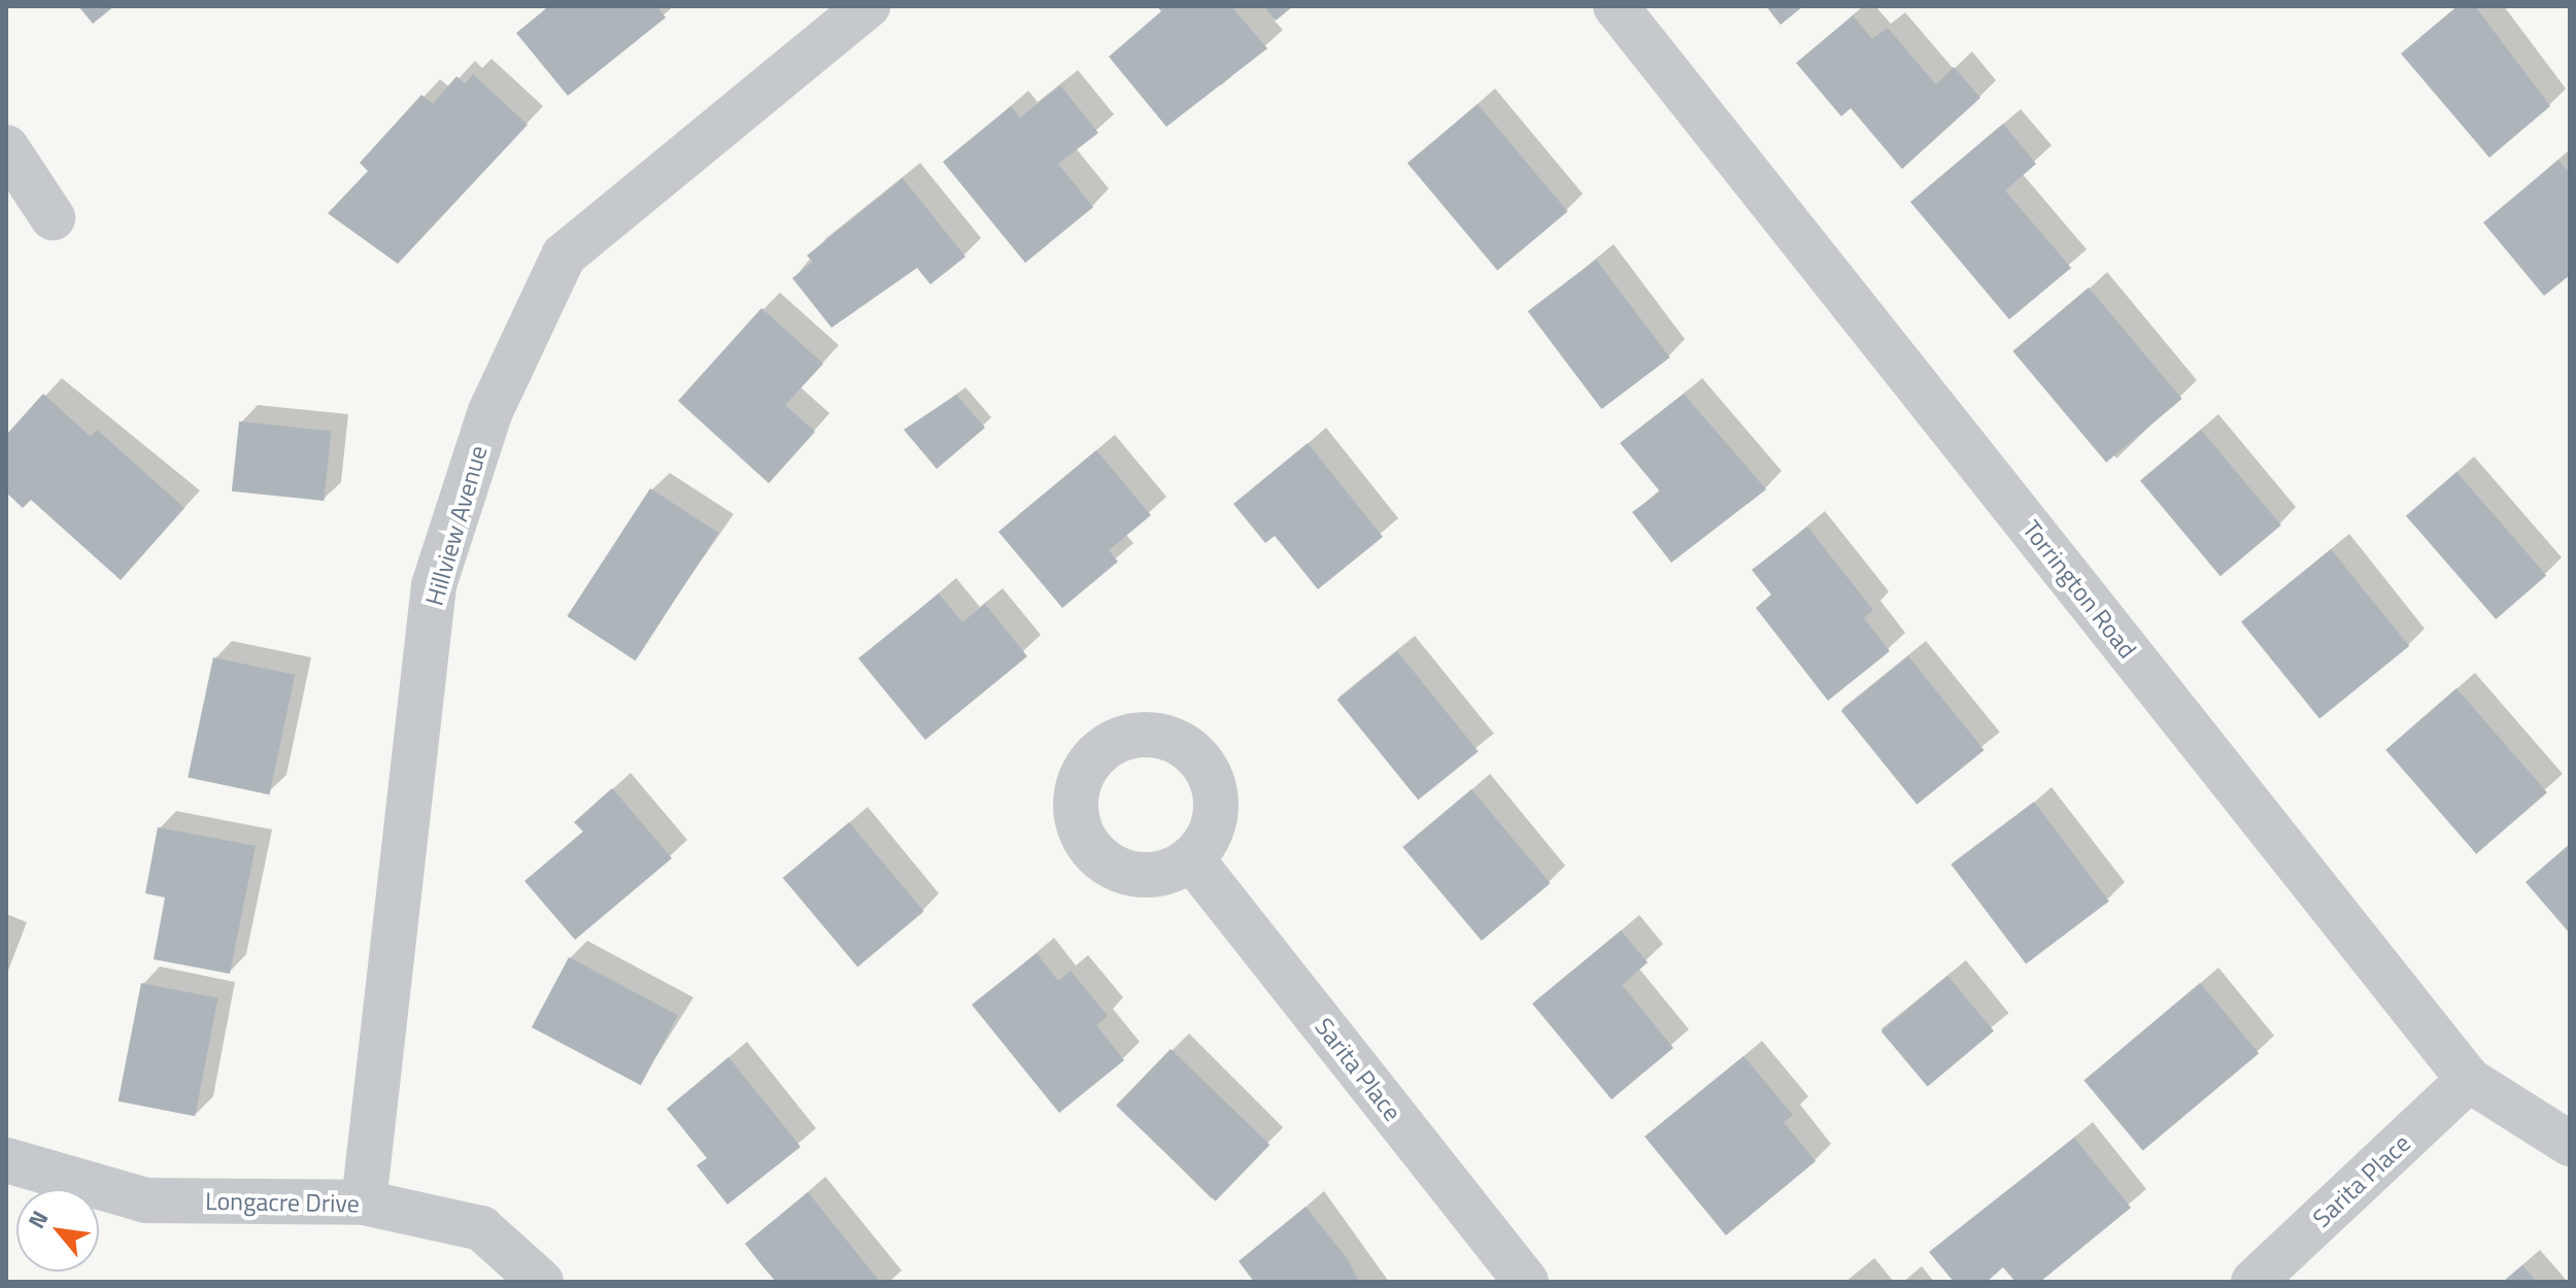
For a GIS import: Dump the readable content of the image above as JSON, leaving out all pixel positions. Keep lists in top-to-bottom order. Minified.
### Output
{"streets":{"street":["Hillview Avenue","Torrington Road","Sarita Place","Longacre Drive"]},"crossings":[["Hillview Avenue","Longacre Drive"],["Torrington Road","Sarita Place"]],"north":"top left"}
